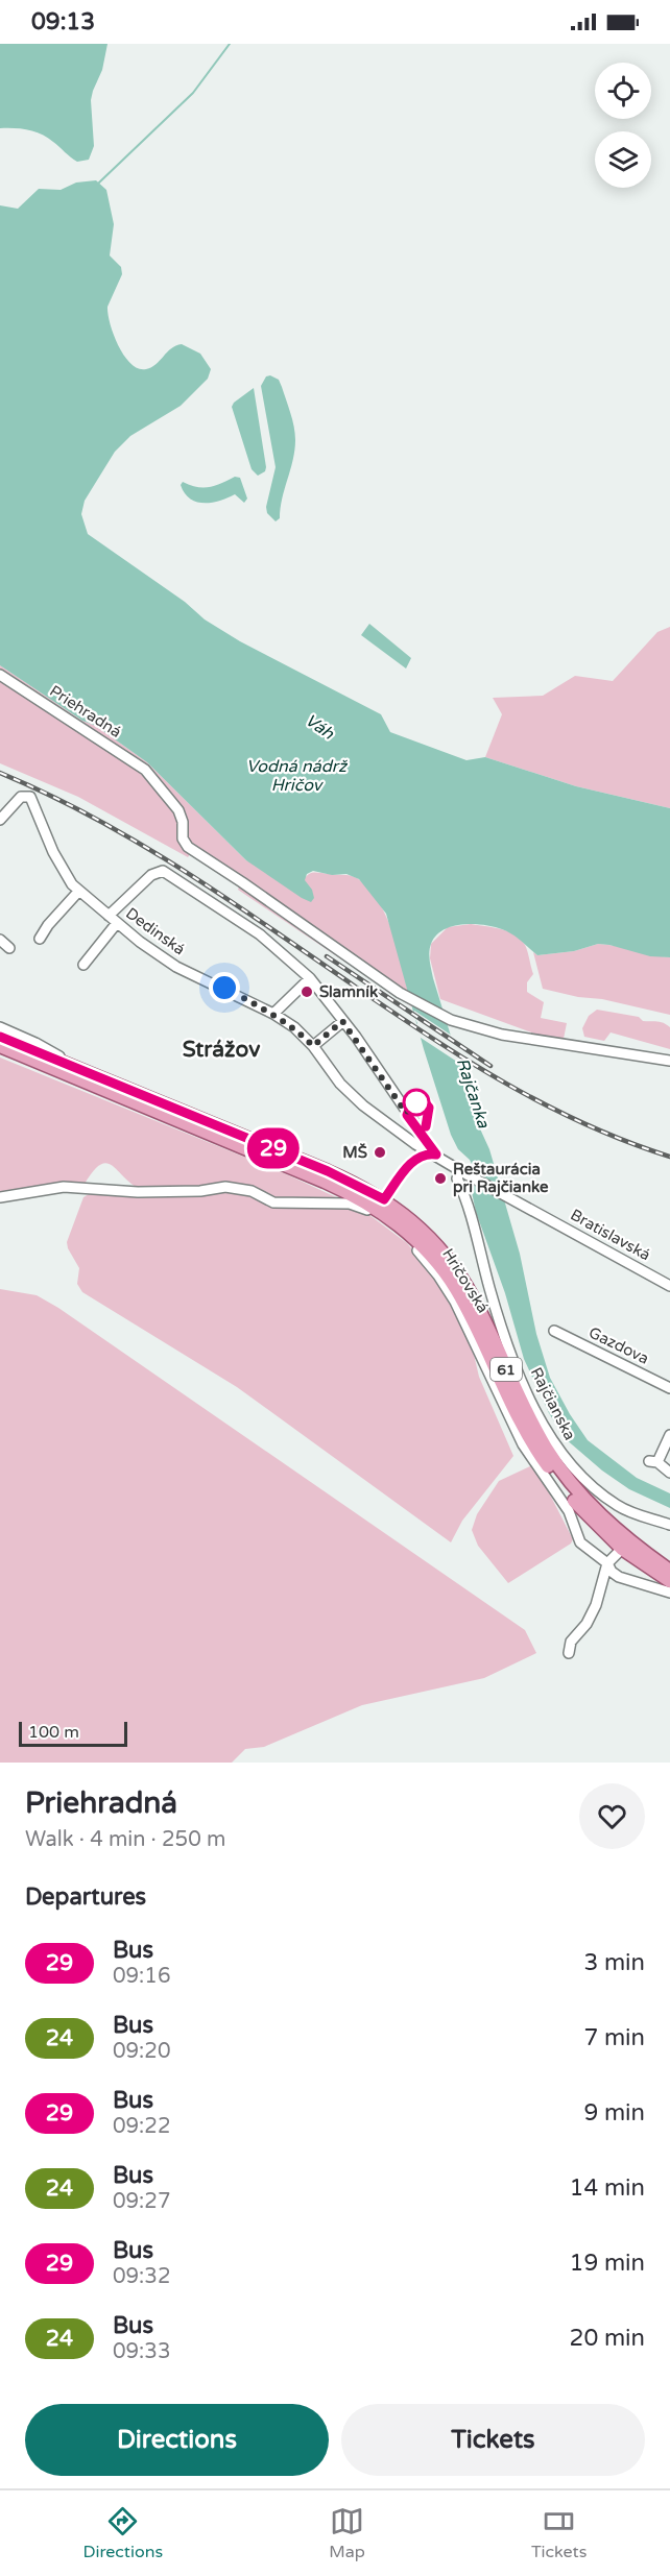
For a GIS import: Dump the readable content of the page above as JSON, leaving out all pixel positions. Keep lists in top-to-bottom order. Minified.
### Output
{"streets":{"main road":["Hričovská","61"],"street":["Priehradná","Dedinská","Bratislavská","Gazdova","Rajčianska"]},"crossings":[["Dedinská","Bratislavská"],["Bratislavská","Rajčianska"]],"districts":["Strážov"],"water":["Váh","Vodná nádrž Hričov","Rajčanka"],"places":["Slamník","MŠ","Reštaurácia pri Rajčianke"],"lines":["bus line 29"],"scale_bar":"100 m","page":{"status":"09:13","on_map":"29","scale":"100 m","heading":[["Priehradná","Walk · 4 min · 250 m"],"Departures"],"list":[{"mark":"29","name":"Bus","note":"09:16","value":"3 min"},{"mark":"24","name":"Bus","note":"09:20","value":"7 min"},{"mark":"29","name":"Bus","note":"09:22","value":"9 min"},{"mark":"24","name":"Bus","note":"09:27","value":"14 min"},{"mark":"29","name":"Bus","note":"09:32","value":"19 min"},{"mark":"24","name":"Bus","note":"09:33","value":"20 min"}],"buttons":["Directions","Tickets"],"tabs":["Directions","Map","Tickets"]}}
